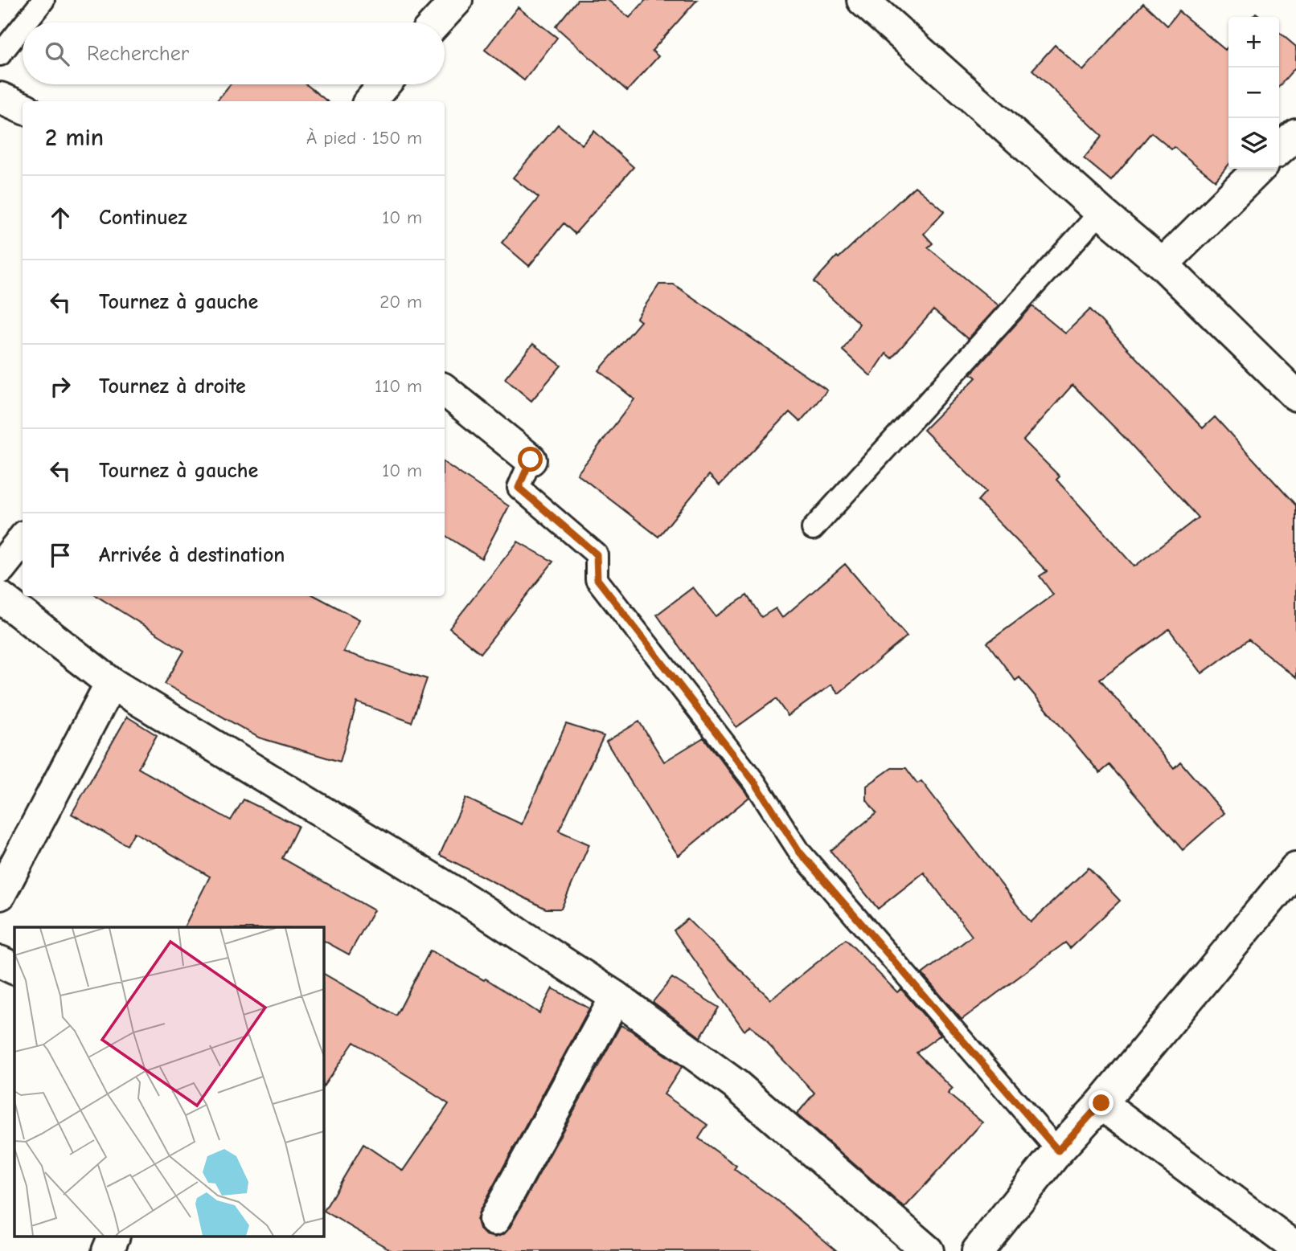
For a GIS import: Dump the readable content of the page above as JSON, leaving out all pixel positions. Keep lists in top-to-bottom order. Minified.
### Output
{"page":{"map_buttons":["+","−"],"search":"Rechercher","heading":["2 min","À pied · 150 m"],"list":[["Continuez","10 m"],["Tournez à gauche","20 m"],["Tournez à droite","110 m"],["Tournez à gauche","10 m"],"Arrivée à destination"]}}
